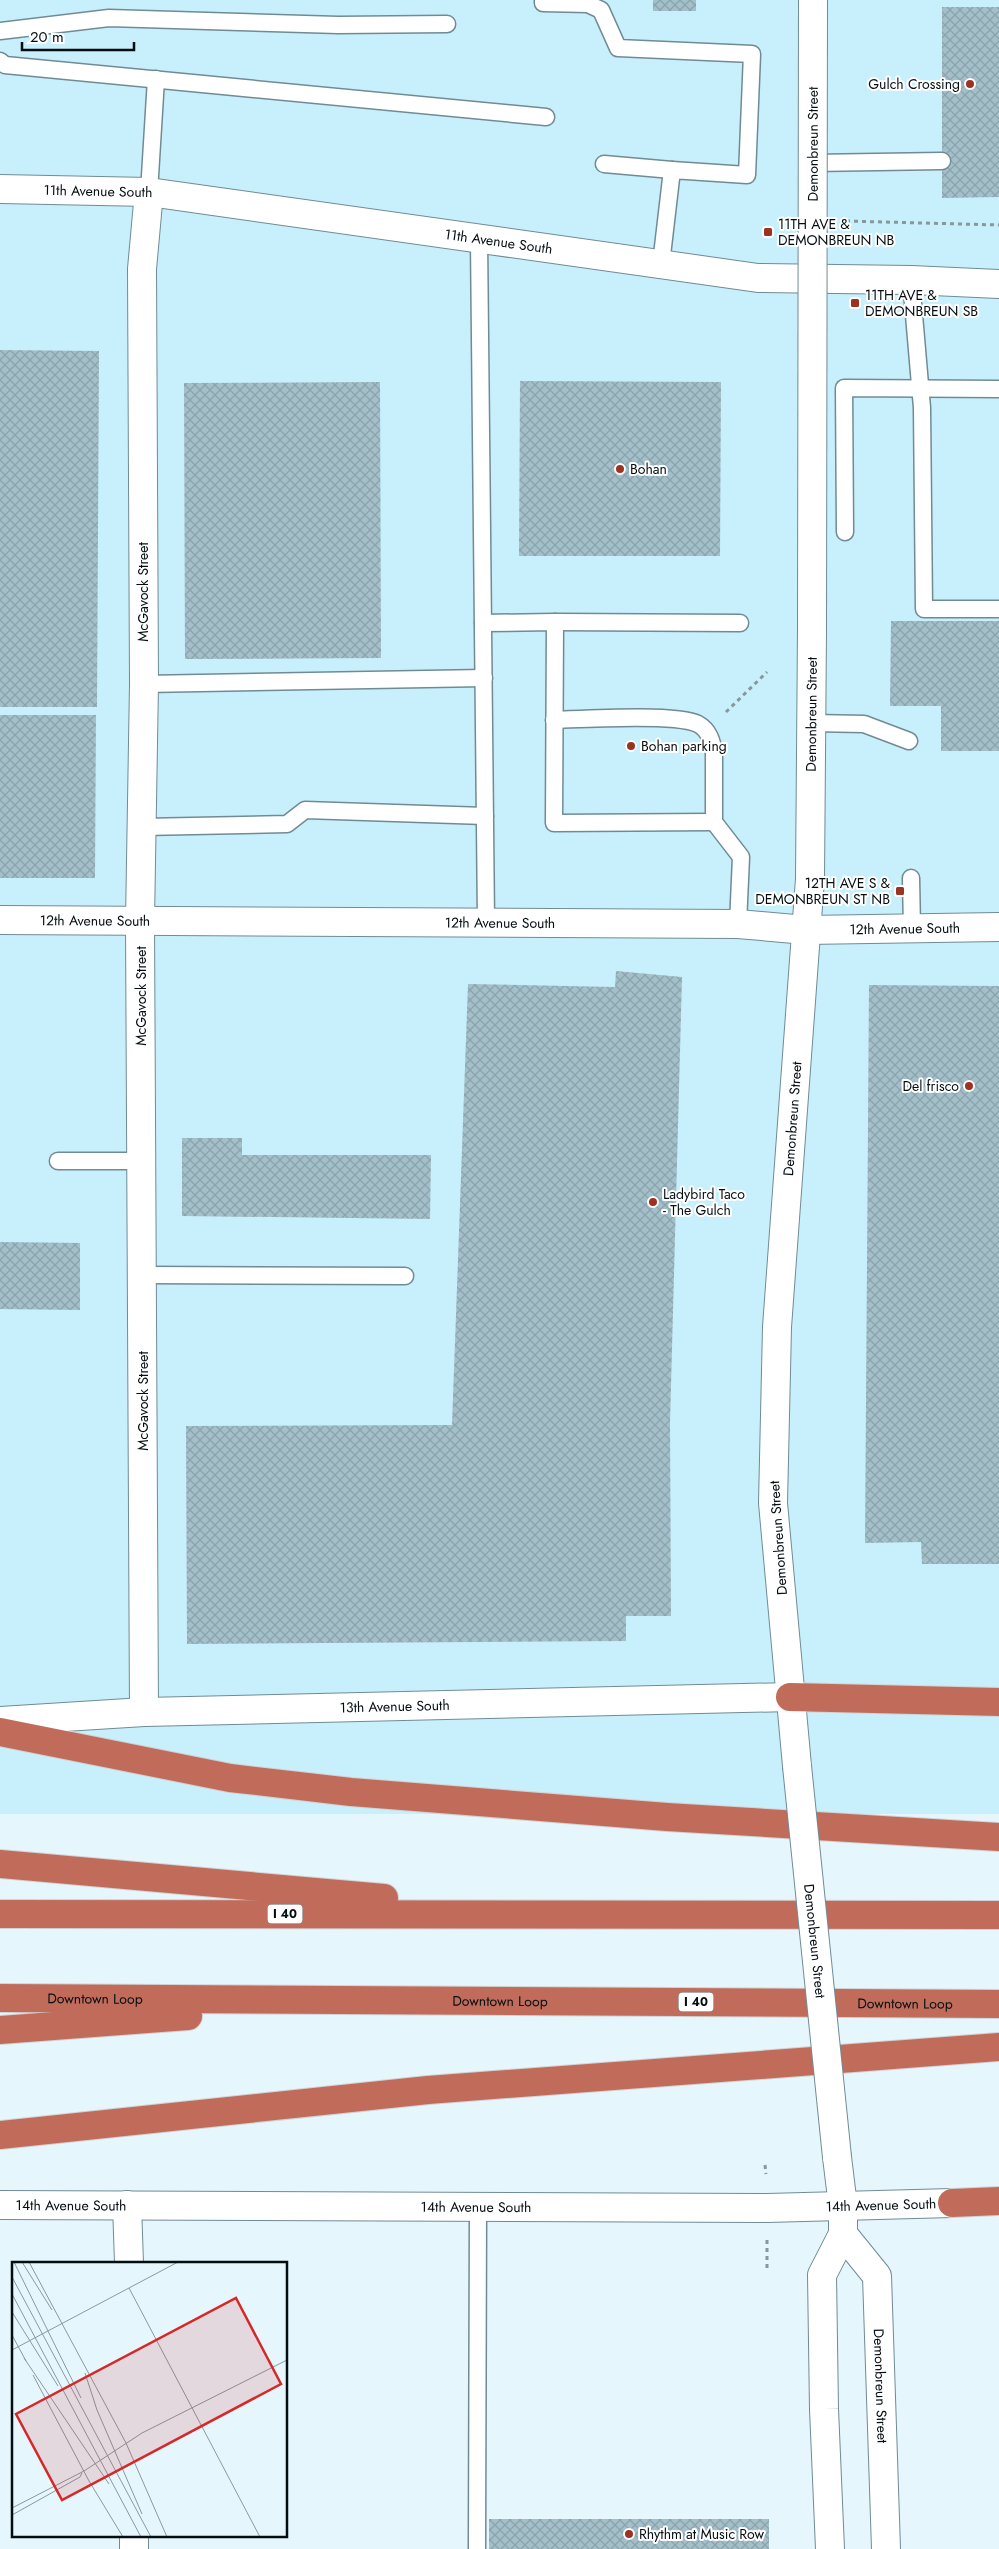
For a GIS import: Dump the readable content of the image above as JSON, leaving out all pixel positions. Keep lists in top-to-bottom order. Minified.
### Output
{"streets":{"highway":["I 40","Downtown Loop"],"main road":["Demonbreun Street","11th Avenue South","McGavock Street","12th Avenue South","13th Avenue South","14th Avenue South"]},"crossings":[["Demonbreun Street","12th Avenue South"],["Demonbreun Street","13th Avenue South"],["Demonbreun Street","14th Avenue South"],["11th Avenue South","McGavock Street"],["McGavock Street","12th Avenue South"],["McGavock Street","13th Avenue South"]],"places":{"other":["Gulch Crossing","Bohan","Bohan parking","Del frisco","Ladybird Taco - The Gulch","Rhythm at Music Row"],"transit":["11TH AVE & DEMONBREUN NB","11TH AVE & DEMONBREUN SB","12TH AVE S & DEMONBREUN ST NB"]},"scale_bar":"20 m"}
